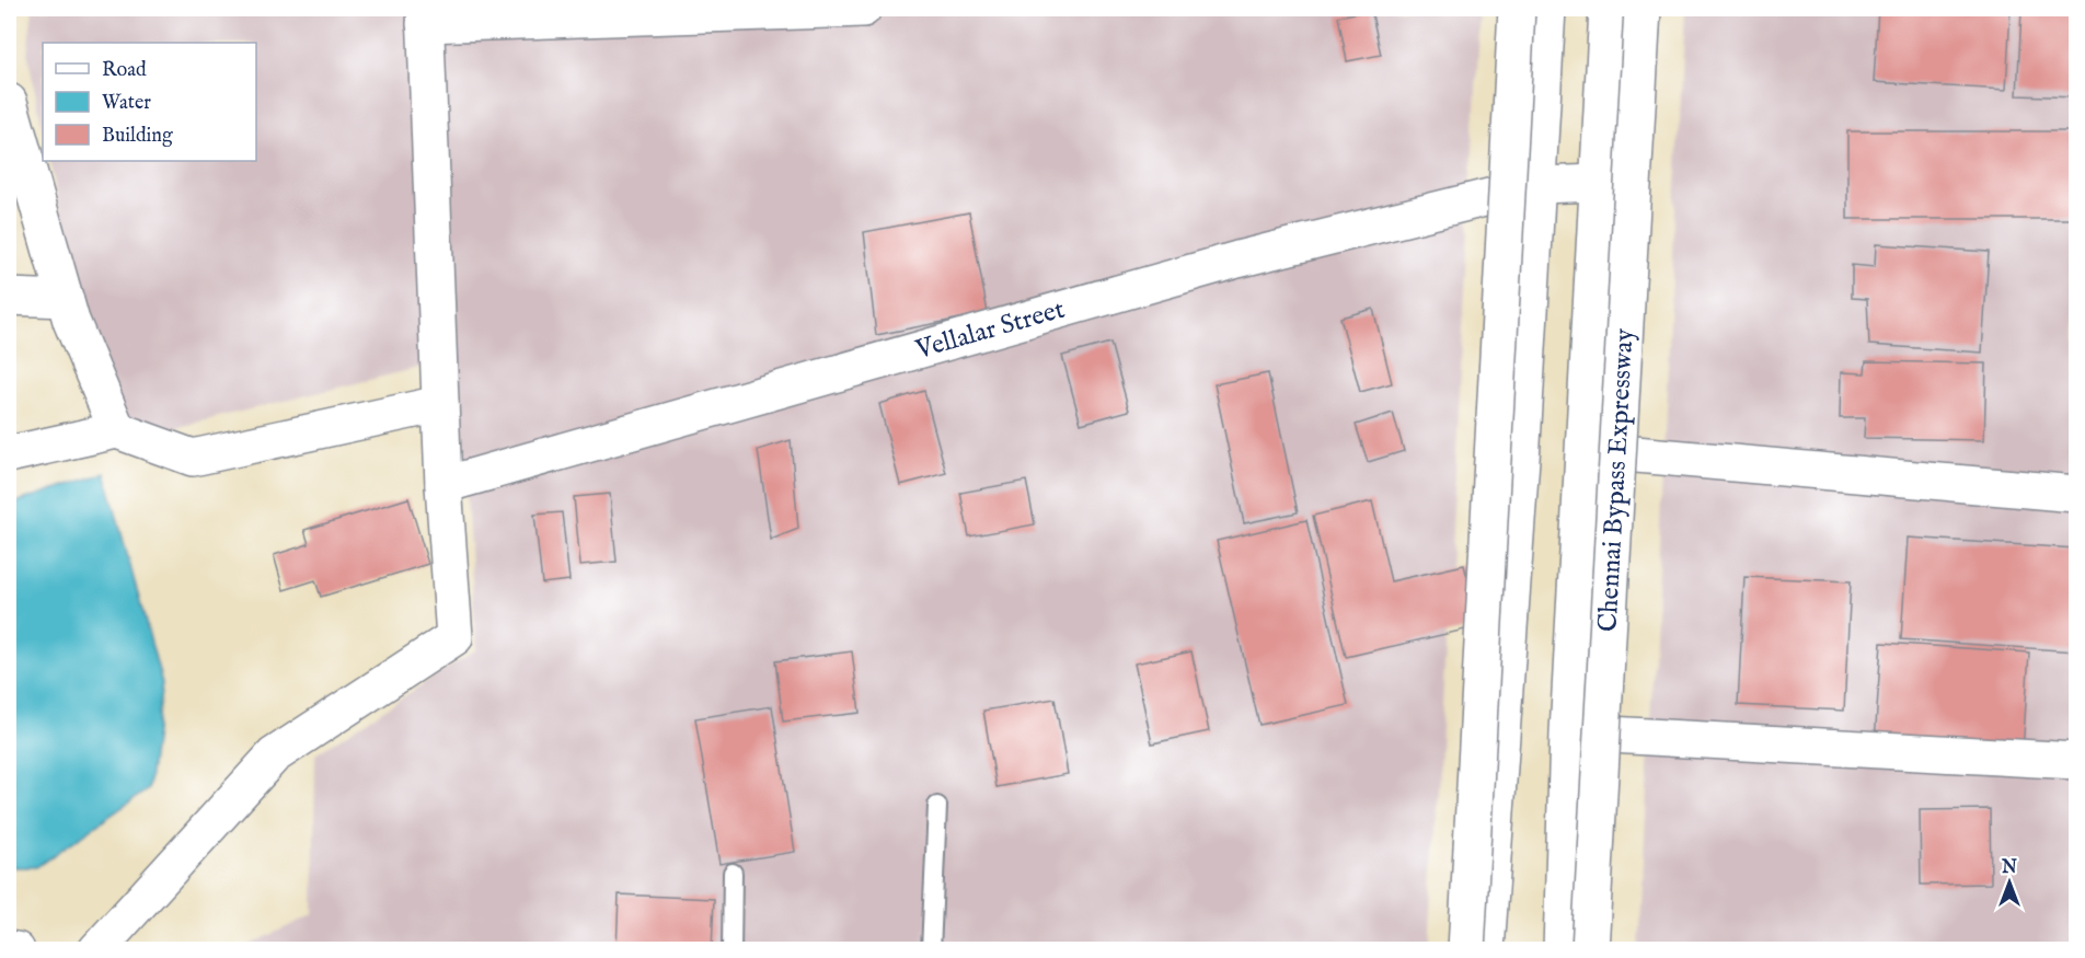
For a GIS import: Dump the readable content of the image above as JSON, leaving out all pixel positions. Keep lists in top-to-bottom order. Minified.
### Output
{"streets":{"main road":["Vellalar Street","Chennai Bypass Expressway"]},"legend":["Road","Water","Building"],"north":"top"}
